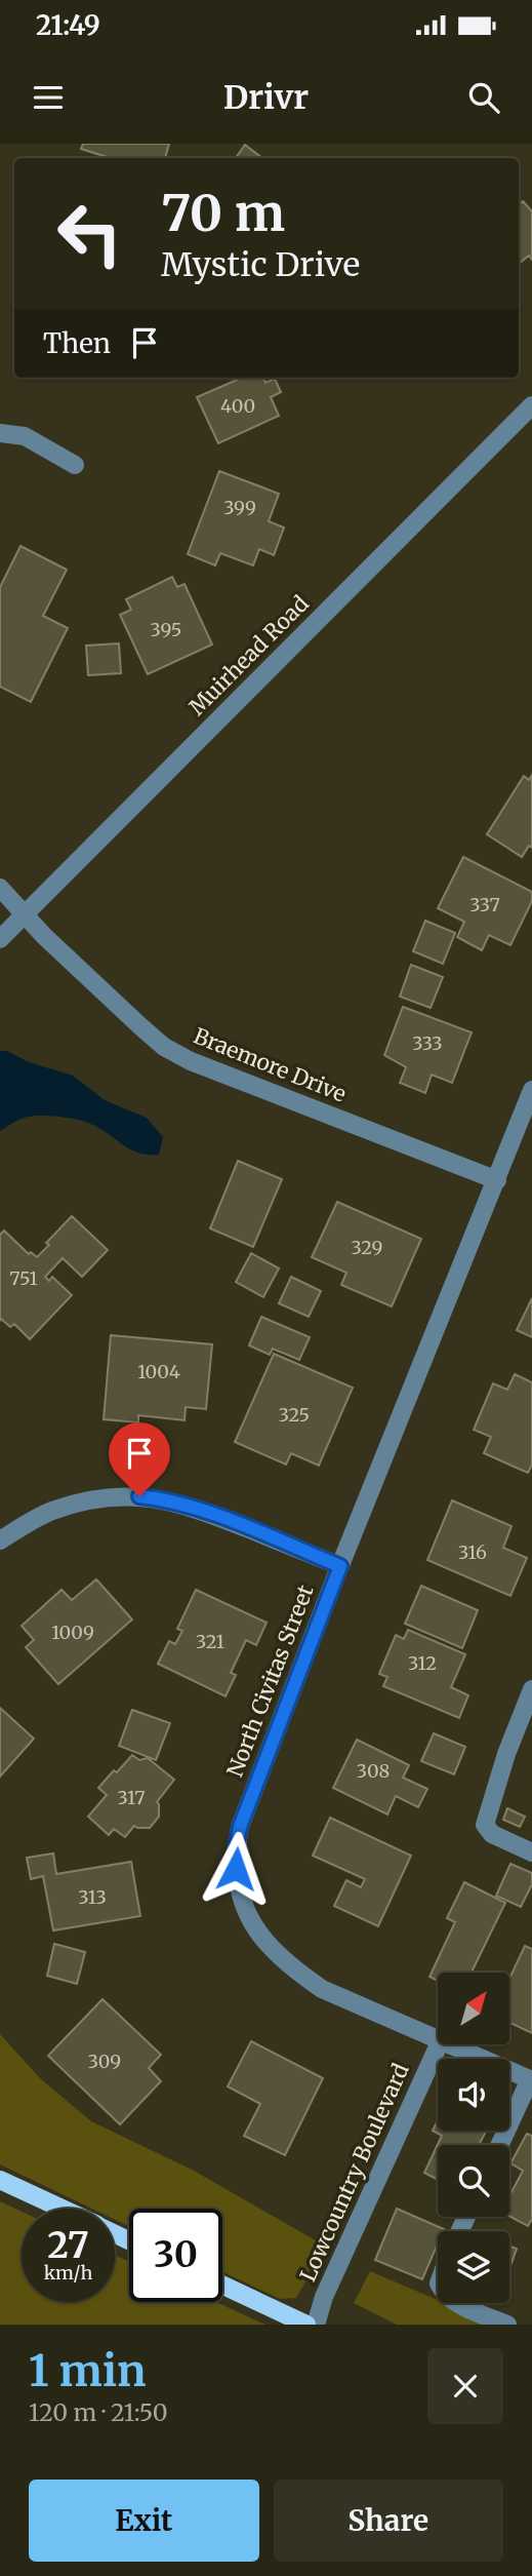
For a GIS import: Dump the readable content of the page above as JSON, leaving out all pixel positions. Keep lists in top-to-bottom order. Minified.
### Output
{"streets":{"street":["Muirhead Road","Braemore Drive","North Civitas Street","Lowcountry Boulevard"]},"crossings":[["Muirhead Road","Braemore Drive"],["Braemore Drive","North Civitas Street"]],"house_numbers":["400","399","395","337","333","329","751","1004","325","316","1009","321","312","308","317","313","309"],"north":"top right","page":{"status":"21:49","header":"Drivr","turn":["70 m","Mystic Drive"],"then":"Then","speed":"27 km/h","limit":"30","heading":["1 min","120 m · 21:50"],"buttons":["Exit","Share"]}}
